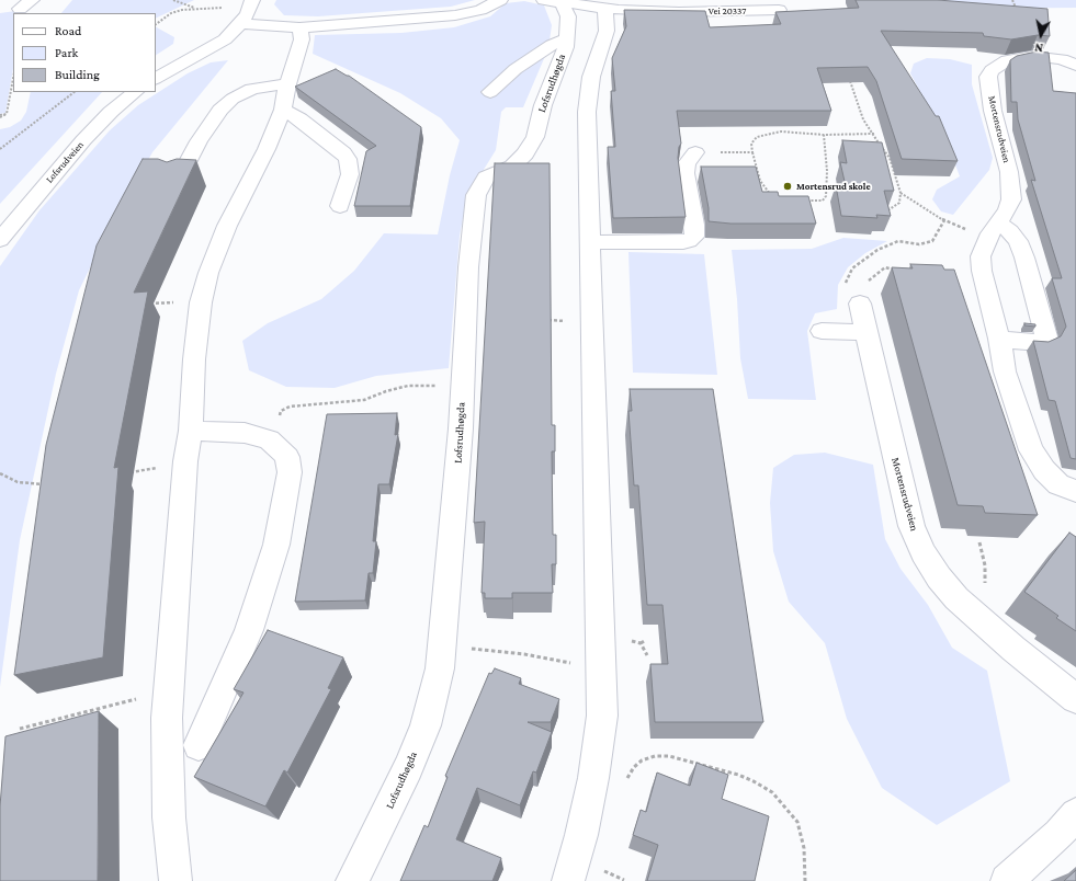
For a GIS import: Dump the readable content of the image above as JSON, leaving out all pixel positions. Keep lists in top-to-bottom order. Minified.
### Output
{"streets":{"street":["Vei 20337","Lofsrudhøgda","Mortensrudveien","Lofsrudveien"]},"crossings":[["Vei 20337","Lofsrudhøgda"]],"places":["Mortensrud skole"],"legend":["Road","Park","Building"],"north":"bottom"}
